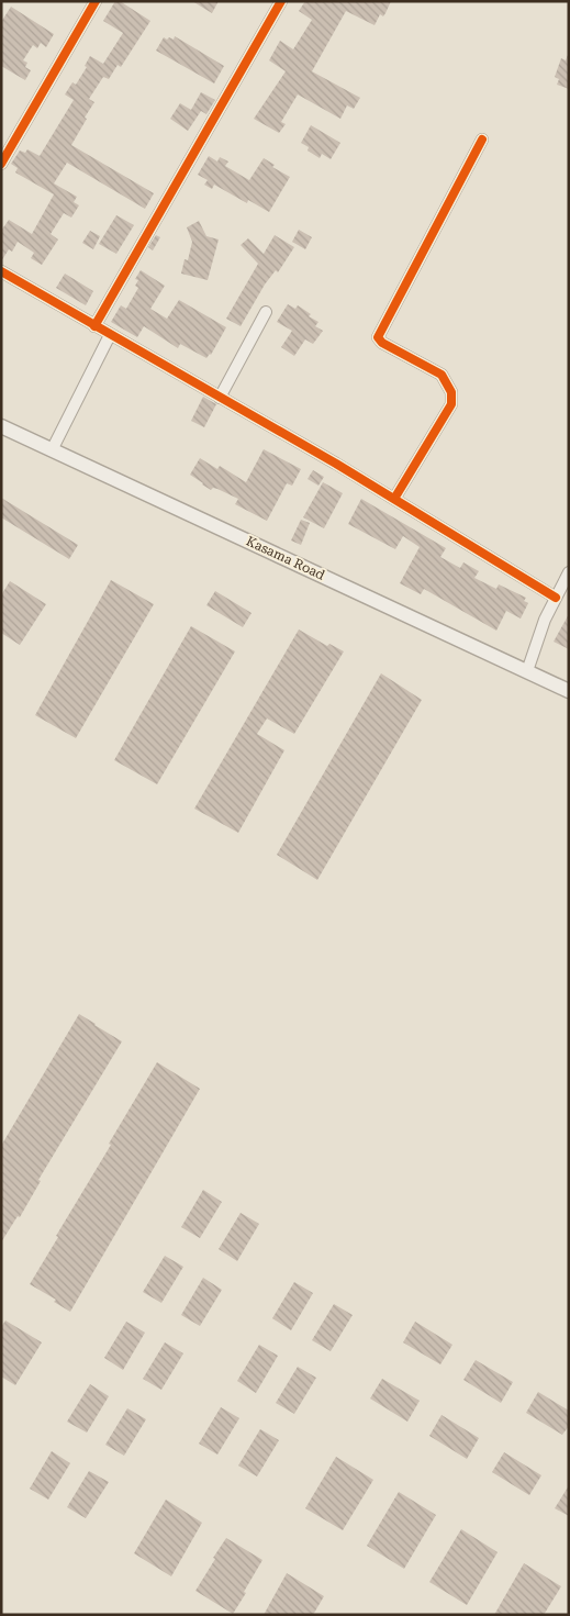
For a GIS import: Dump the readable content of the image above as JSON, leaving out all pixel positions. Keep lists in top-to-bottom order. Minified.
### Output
{"streets":{"street":["Kasama Road"]}}
